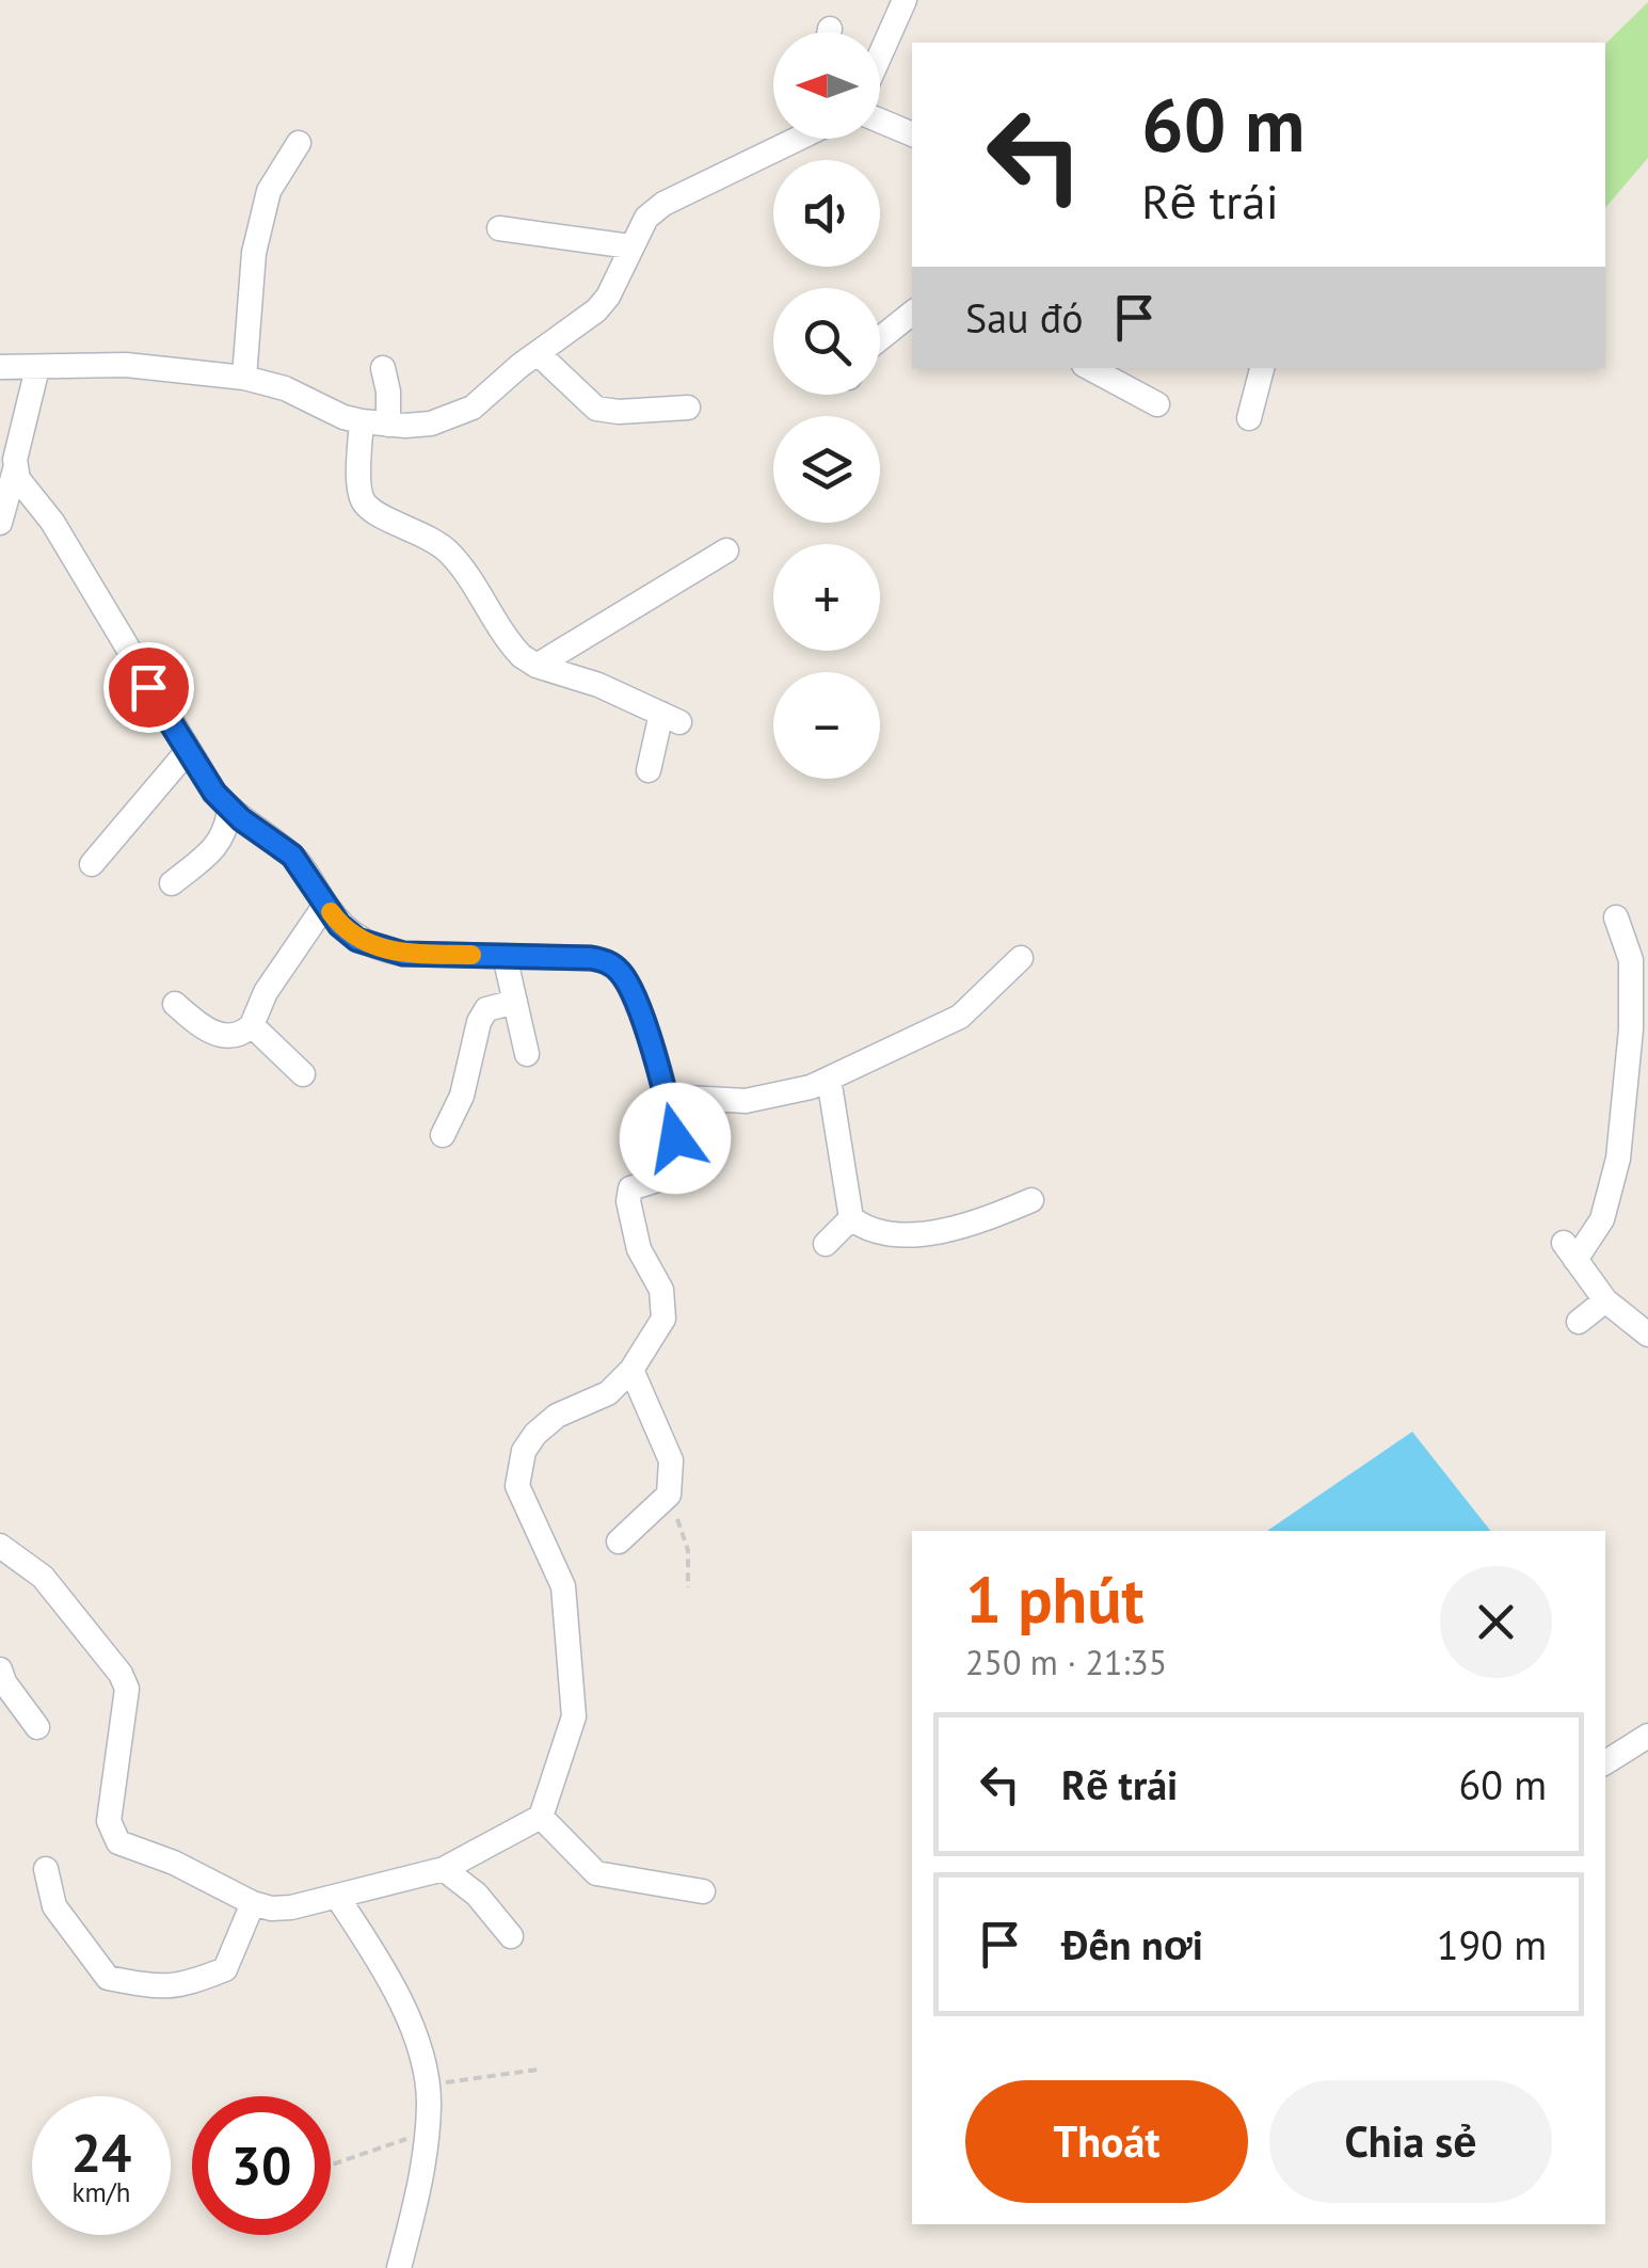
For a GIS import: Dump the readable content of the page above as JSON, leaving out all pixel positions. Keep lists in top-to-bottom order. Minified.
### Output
{"north":"left","page":{"map_buttons":["+","−"],"turn":["60 m","Rẽ trái"],"then":"Sau đó","heading":["1 phút","250 m · 21:35"],"list":[{"name":"Rẽ trái","value":"60 m"},{"name":"Đến nơi","value":"190 m"}],"buttons":["Thoát","Chia sẻ"],"speed":"24 km/h","limit":"30"}}
